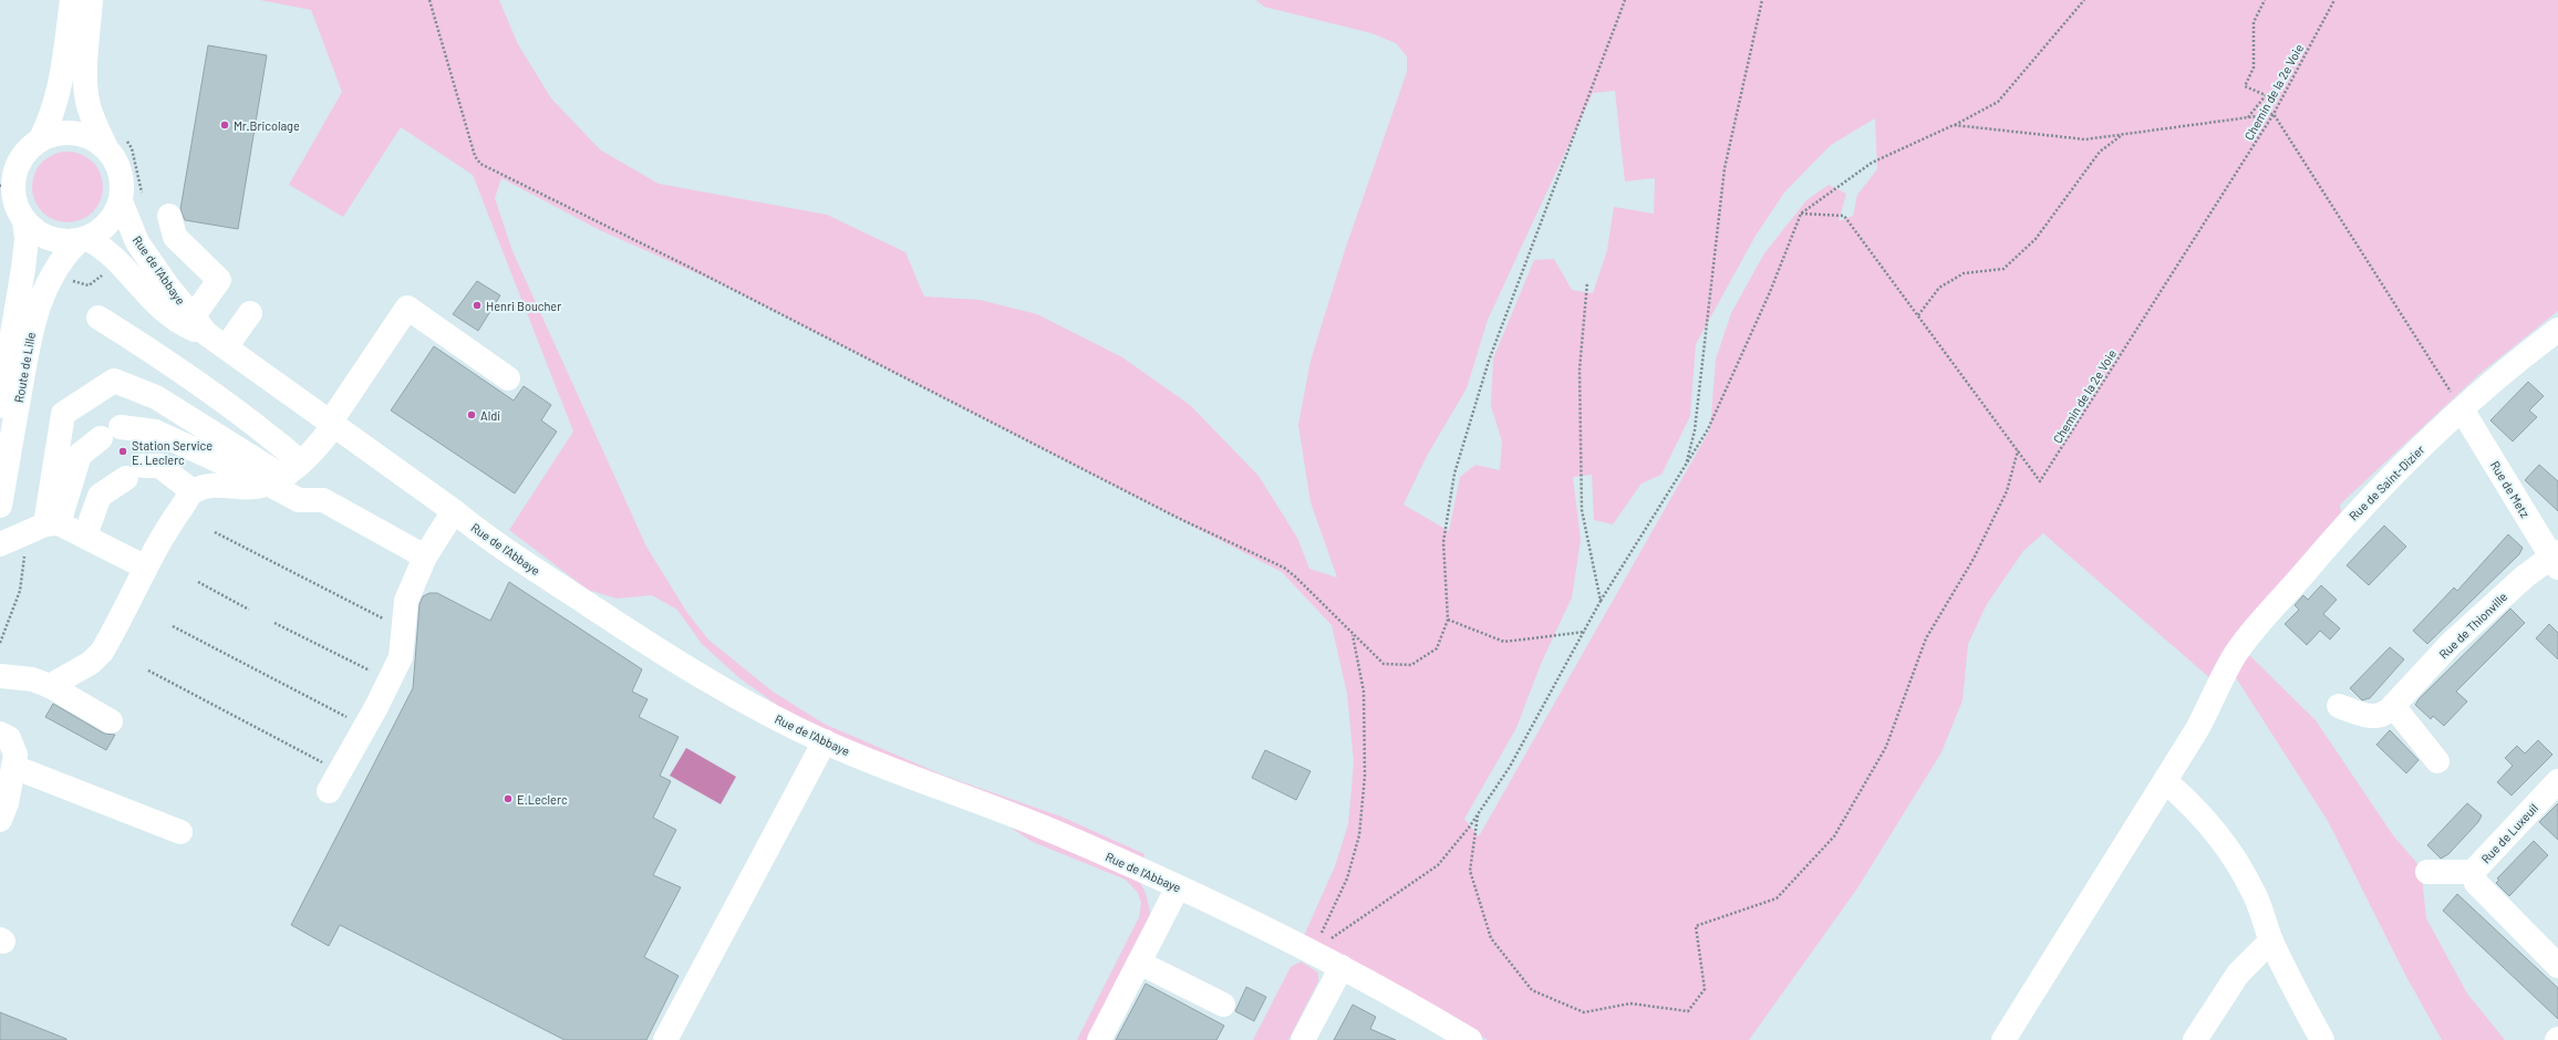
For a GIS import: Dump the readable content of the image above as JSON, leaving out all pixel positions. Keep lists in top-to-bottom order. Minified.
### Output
{"streets":{"street":["Rue de l'Abbaye","Route de Lille","Rue de Saint-Dizier","Rue de Metz","Rue de Thionville","Rue de Luxeuil"],"path":["Chemin de la 2e Voie"]},"crossings":[["Rue de l'Abbaye","Route de Lille"],["Rue de Saint-Dizier","Rue de Metz"],["Rue de Metz","Rue de Thionville"]],"places":["Mr.Bricolage","Henri Boucher","Aldi","Station Service E. Leclerc","E.Leclerc"]}
